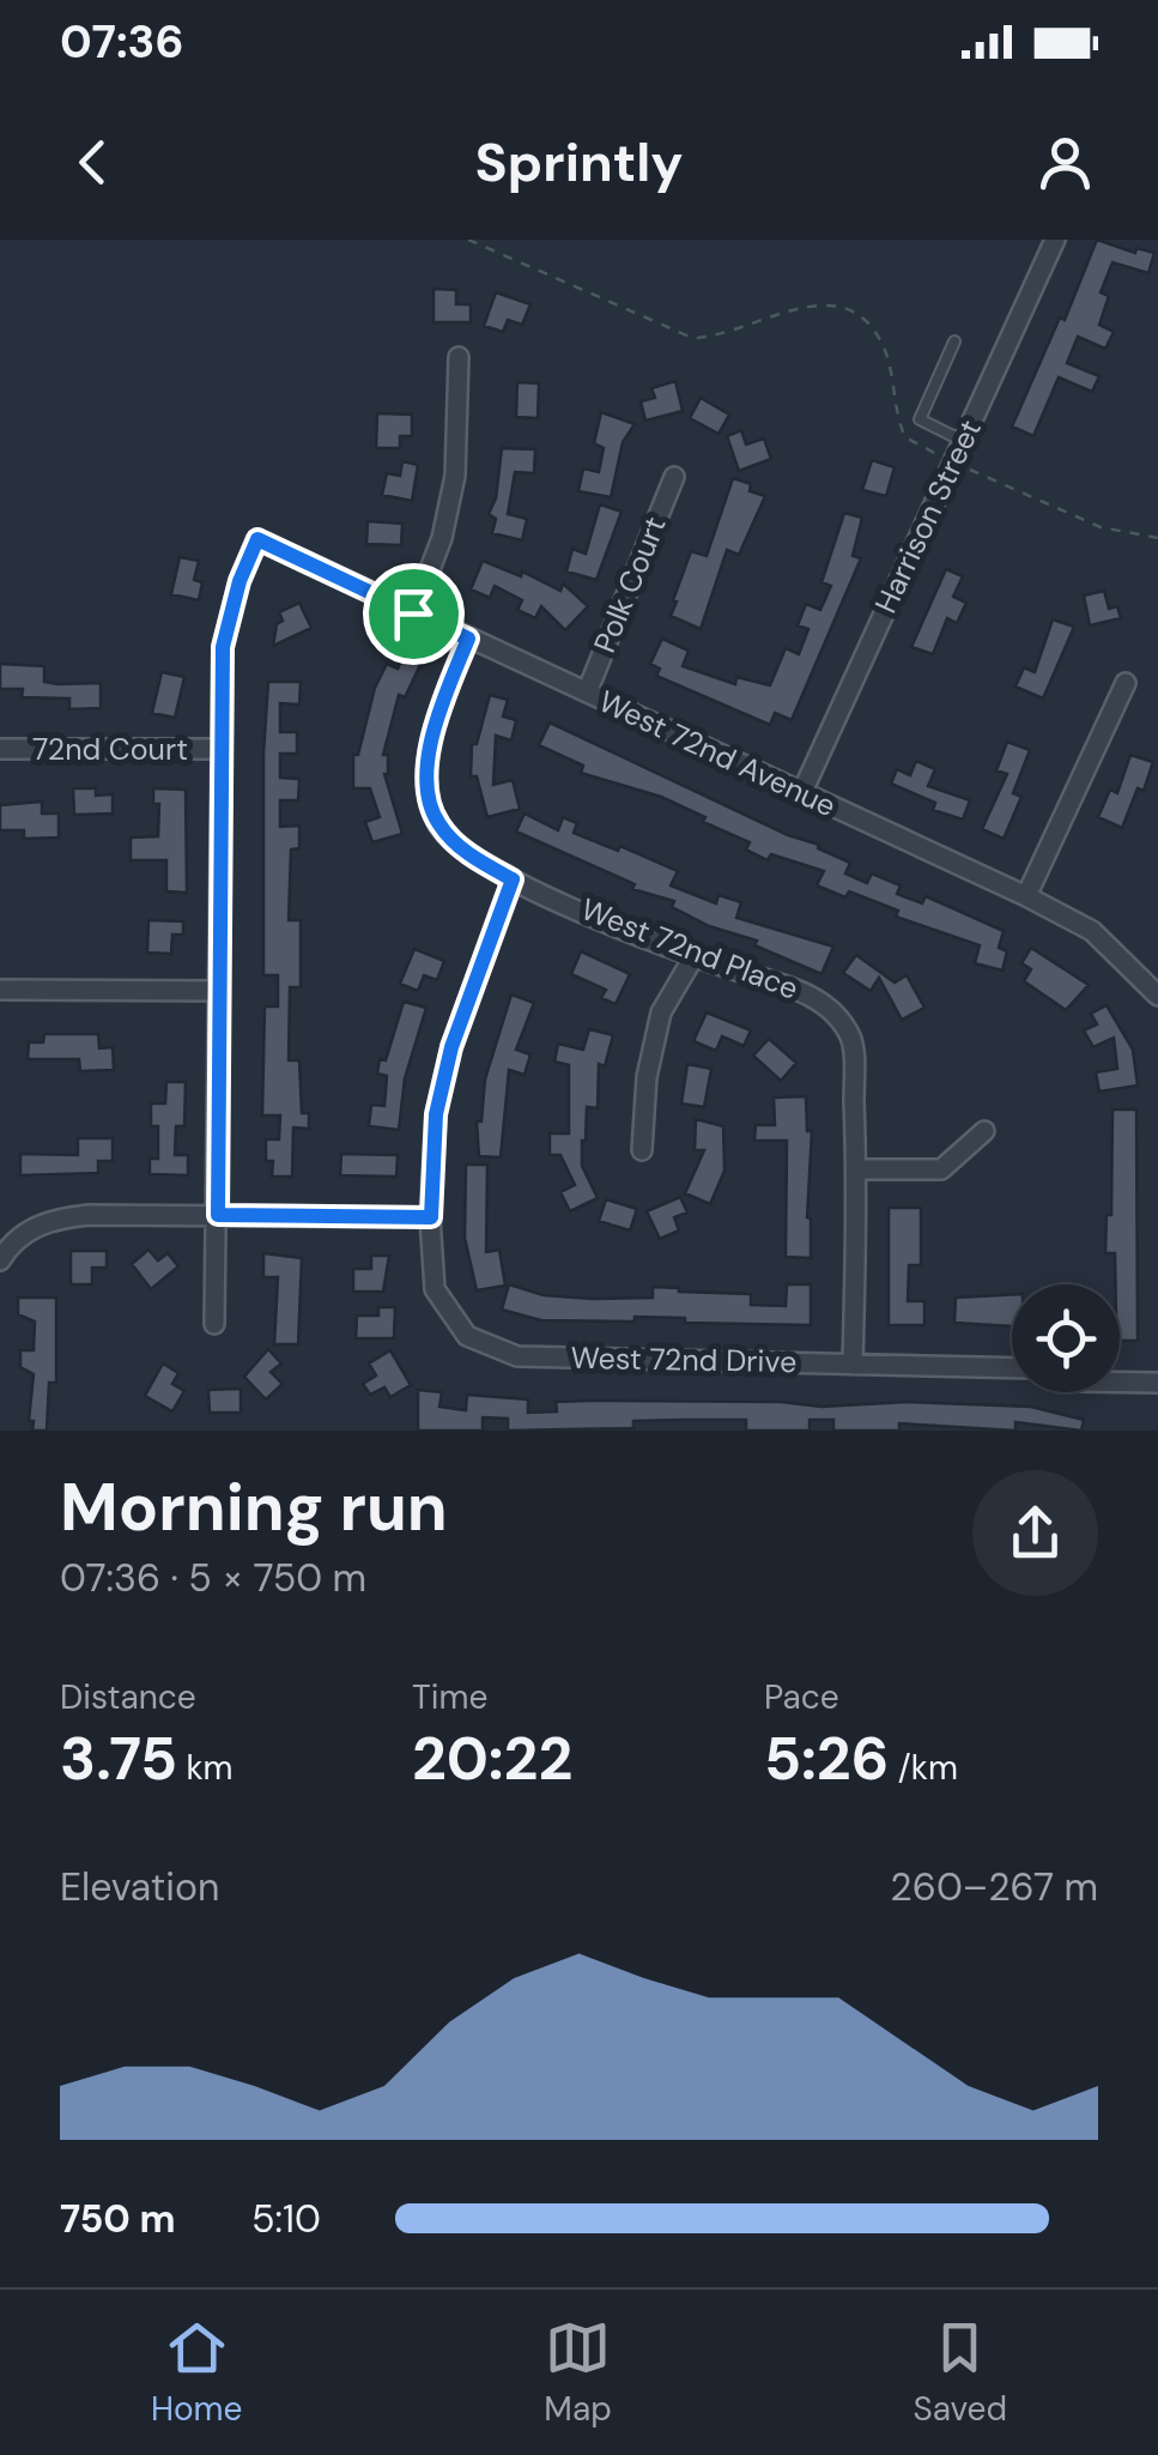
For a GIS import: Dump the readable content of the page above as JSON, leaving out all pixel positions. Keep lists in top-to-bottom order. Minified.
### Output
{"streets":{"street":["Harrison Street","Polk Court","72nd Court","West 72nd Avenue","West 72nd Place","West 72nd Drive"]},"crossings":[["Harrison Street","West 72nd Avenue"],["Polk Court","West 72nd Avenue"],["72nd Court","West 72nd Avenue"],["West 72nd Place","West 72nd Drive"]],"page":{"status":"07:36","header":"Sprintly","heading":["Morning run","07:36 · 5 × 750 m"],"stats":[["Distance","3.75 km"],["Time","20:22"],["Pace","5:26 /km"]],"chart":["Elevation","260–267 m"],"list":[{"name":"750 m","note":"5:10"}],"tabs":["Home","Map","Saved"]}}
